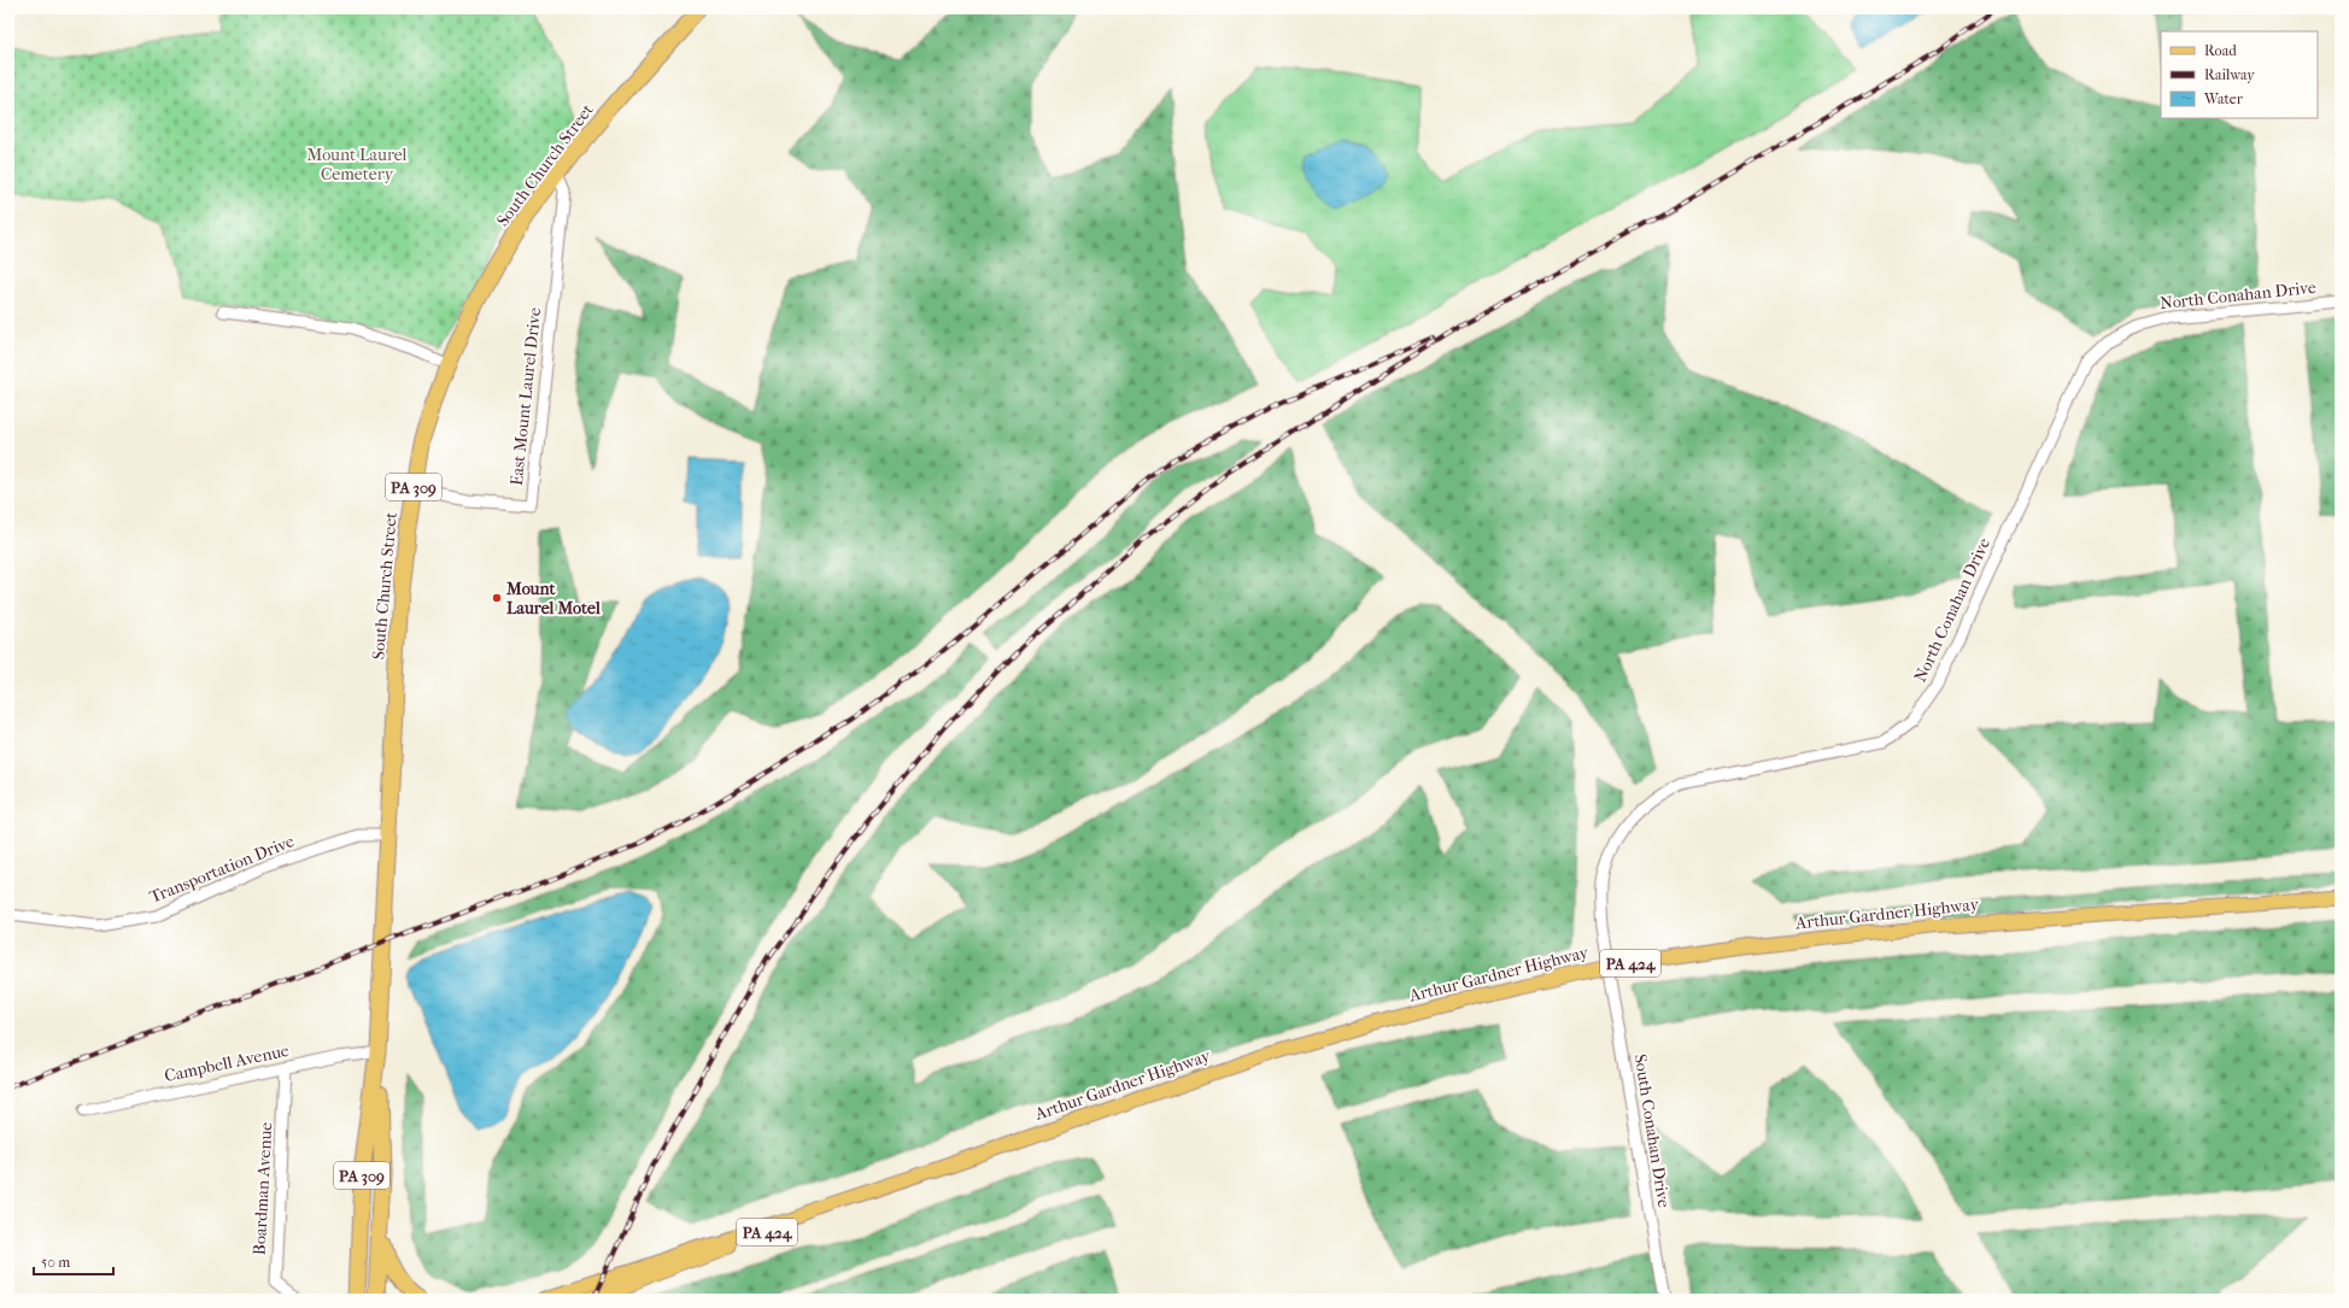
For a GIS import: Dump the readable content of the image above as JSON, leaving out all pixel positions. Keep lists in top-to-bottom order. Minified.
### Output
{"streets":{"highway":["South Church Street","PA 309"],"main road":["Arthur Gardner Highway","PA 424"],"street":["North Conahan Drive","East Mount Laurel Drive","Transportation Drive","Campbell Avenue","South Conahan Drive","Boardman Avenue"]},"crossings":[["South Church Street","East Mount Laurel Drive"],["South Church Street","Transportation Drive"],["South Church Street","Campbell Avenue"],["North Conahan Drive","Arthur Gardner Highway"],["North Conahan Drive","South Conahan Drive"],["Arthur Gardner Highway","South Conahan Drive"],["Campbell Avenue","Boardman Avenue"]],"parks":["Mount Laurel Cemetery"],"places":["Mount Laurel Motel"],"legend":["Road","Railway","Water"],"scale_bar":"50 m"}
